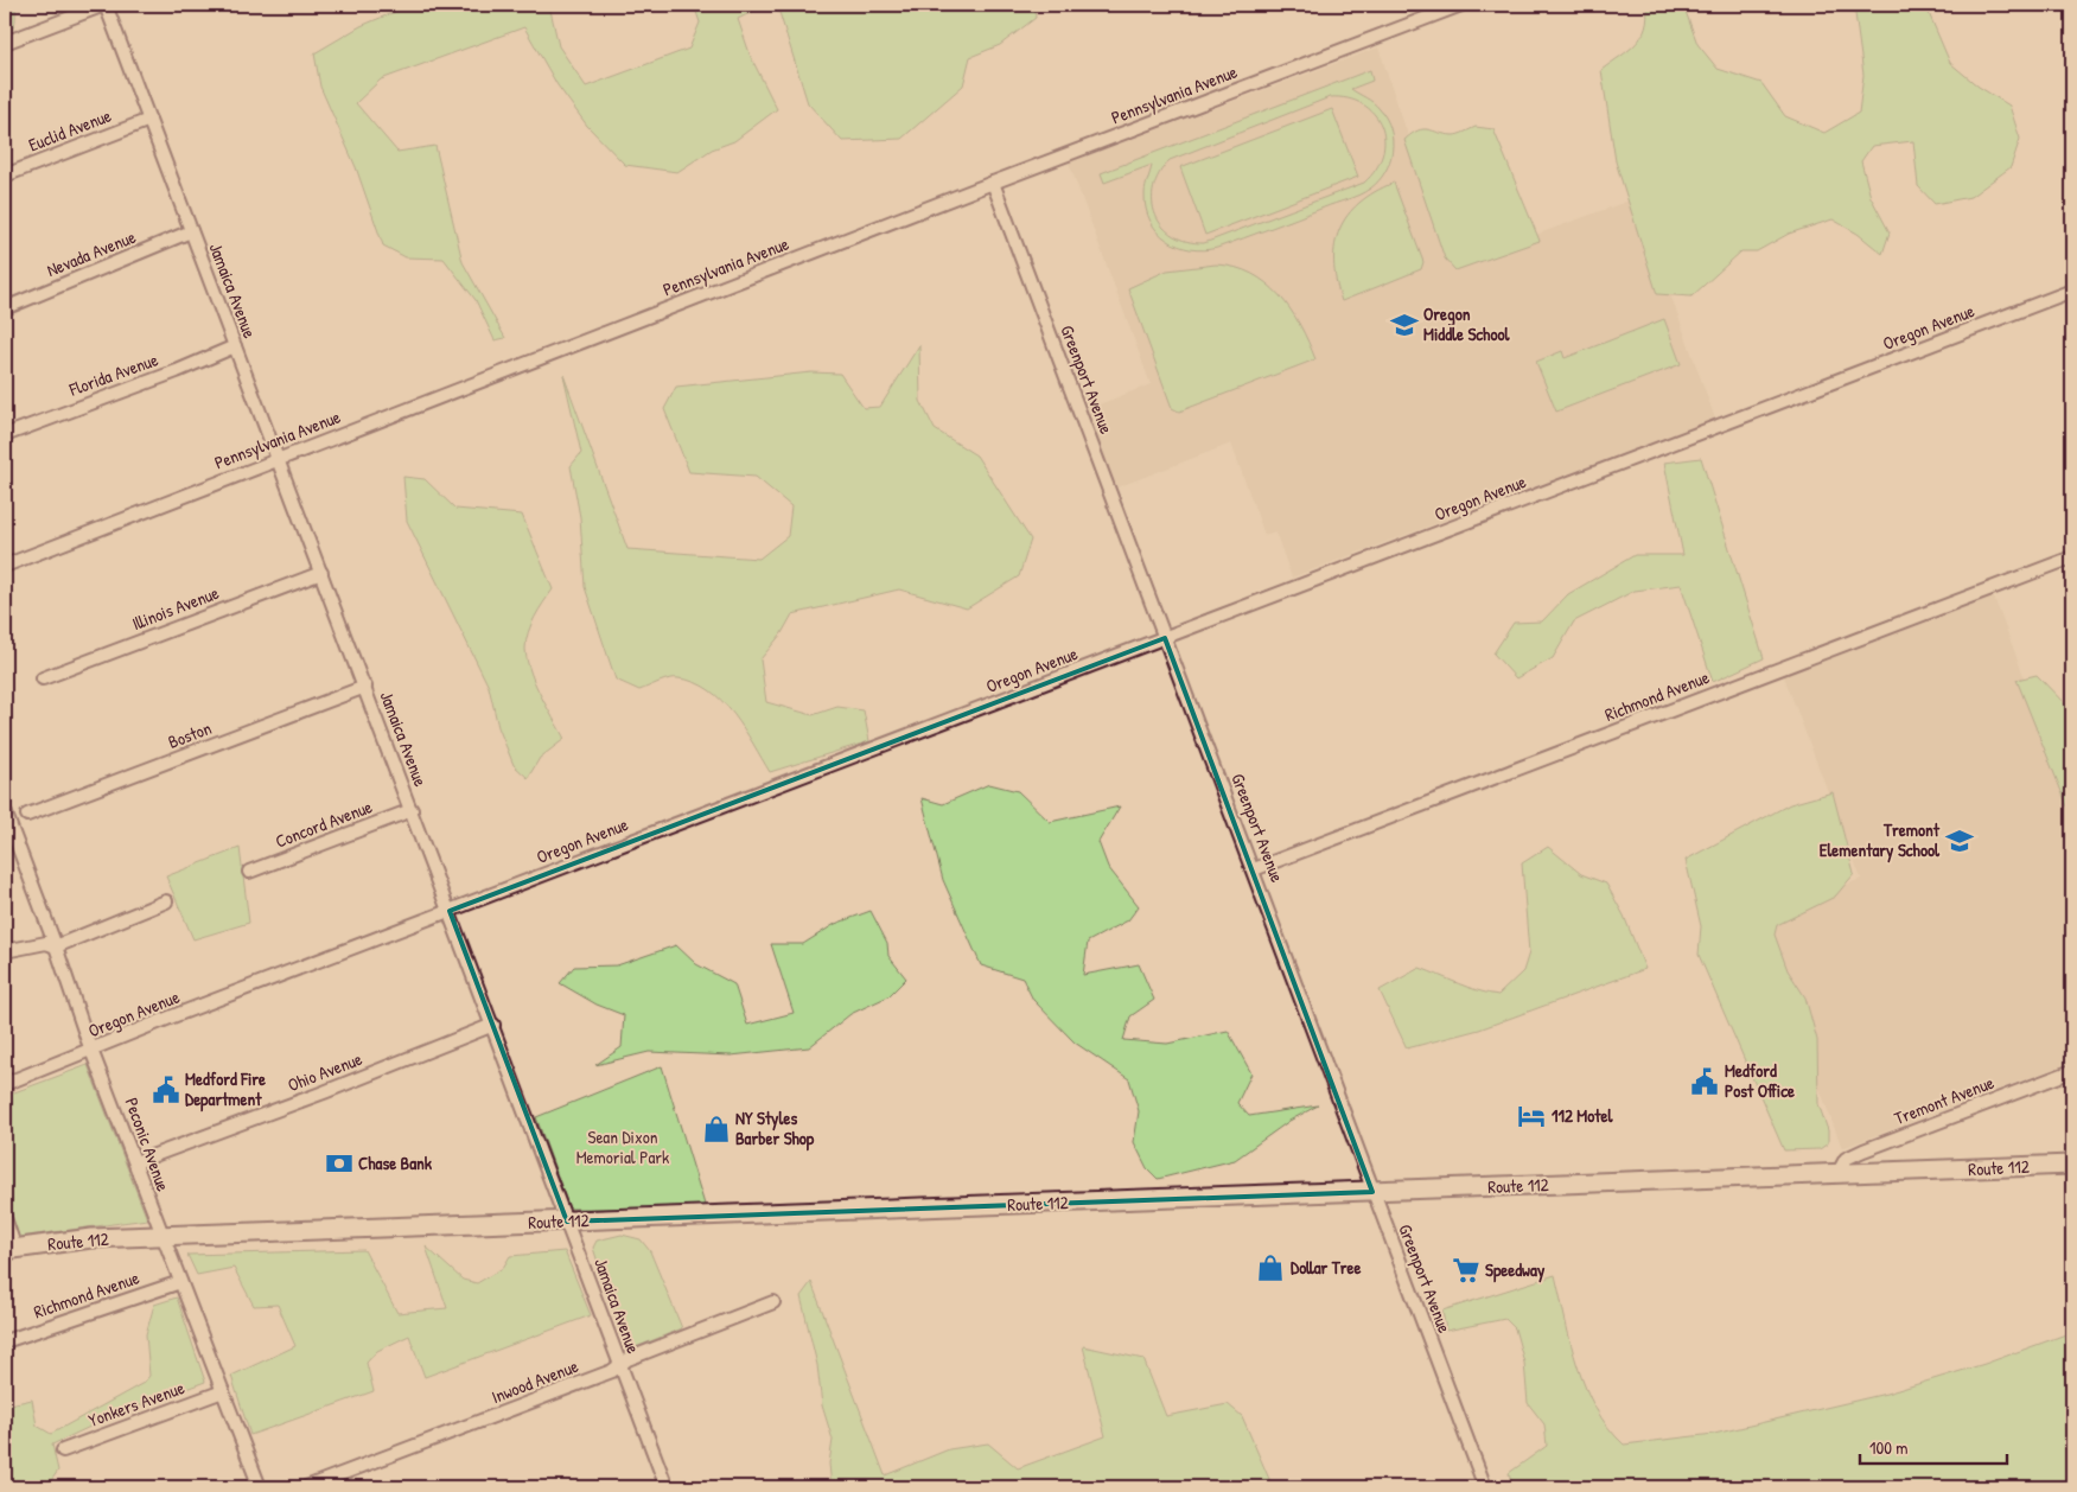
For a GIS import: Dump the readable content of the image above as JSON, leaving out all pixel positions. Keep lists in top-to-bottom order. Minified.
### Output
{"streets":{"main road":["Route 112"],"street":["Pennsylvania Avenue","Euclid Avenue","Nevada Avenue","Jamaica Avenue","Oregon Avenue","Florida Avenue","Greenport Avenue","Illinois Avenue","Richmond Avenue","Boston","Concord Avenue","Ohio Avenue","Tremont Avenue","Peconic Avenue","Inwood Avenue","Yonkers Avenue"]},"crossings":[["Pennsylvania Avenue","Jamaica Avenue"],["Pennsylvania Avenue","Greenport Avenue"],["Euclid Avenue","Jamaica Avenue"],["Nevada Avenue","Jamaica Avenue"],["Jamaica Avenue","Oregon Avenue"],["Jamaica Avenue","Florida Avenue"],["Jamaica Avenue","Illinois Avenue"],["Jamaica Avenue","Boston"],["Jamaica Avenue","Concord Avenue"],["Jamaica Avenue","Ohio Avenue"],["Jamaica Avenue","Route 112"],["Jamaica Avenue","Inwood Avenue"],["Oregon Avenue","Greenport Avenue"],["Oregon Avenue","Peconic Avenue"],["Greenport Avenue","Richmond Avenue"],["Greenport Avenue","Route 112"],["Richmond Avenue","Peconic Avenue"],["Ohio Avenue","Peconic Avenue"],["Tremont Avenue","Route 112"],["Peconic Avenue","Route 112"],["Peconic Avenue","Yonkers Avenue"]],"parks":["Sean Dixon Memorial Park"],"places":{"school or university":["Oregon Middle School","Tremont Elementary School"],"public building":["Medford Post Office","Medford Fire Department"],"hotel":["112 Motel"],"shop":["NY Styles Barber Shop","Dollar Tree"],"bank":["Chase Bank"],"supermarket":["Speedway"]},"scale_bar":"100 m"}
